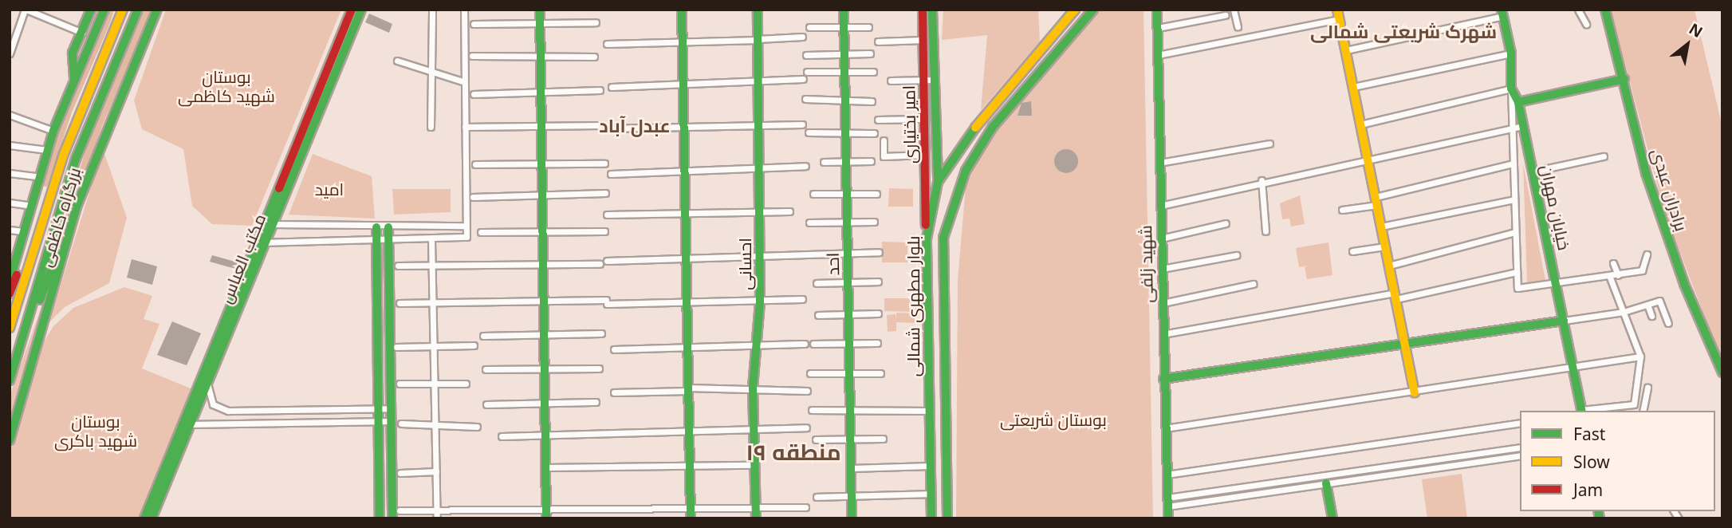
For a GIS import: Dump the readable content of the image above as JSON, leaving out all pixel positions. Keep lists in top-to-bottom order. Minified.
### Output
{"streets":{"main road":["امیر بختیاری","برادران عبدی","خیابان مهران","بزرگراه کاظمی","مکتب العباس","احسانی","احد","شهید زلفی","بلوار مطهری شمالی"]},"crossings":[["امیر بختیاری","بلوار مطهری شمالی"]],"districts":["شهرک شریعتی شمالی","عبدل آباد","منطقه ۱۹"],"parks":["بوستان شهید کاظمی","امید","بوستان شریعتی","بوستان شهید باکری"],"legend":["Fast","Slow","Jam"],"north":"top right"}
